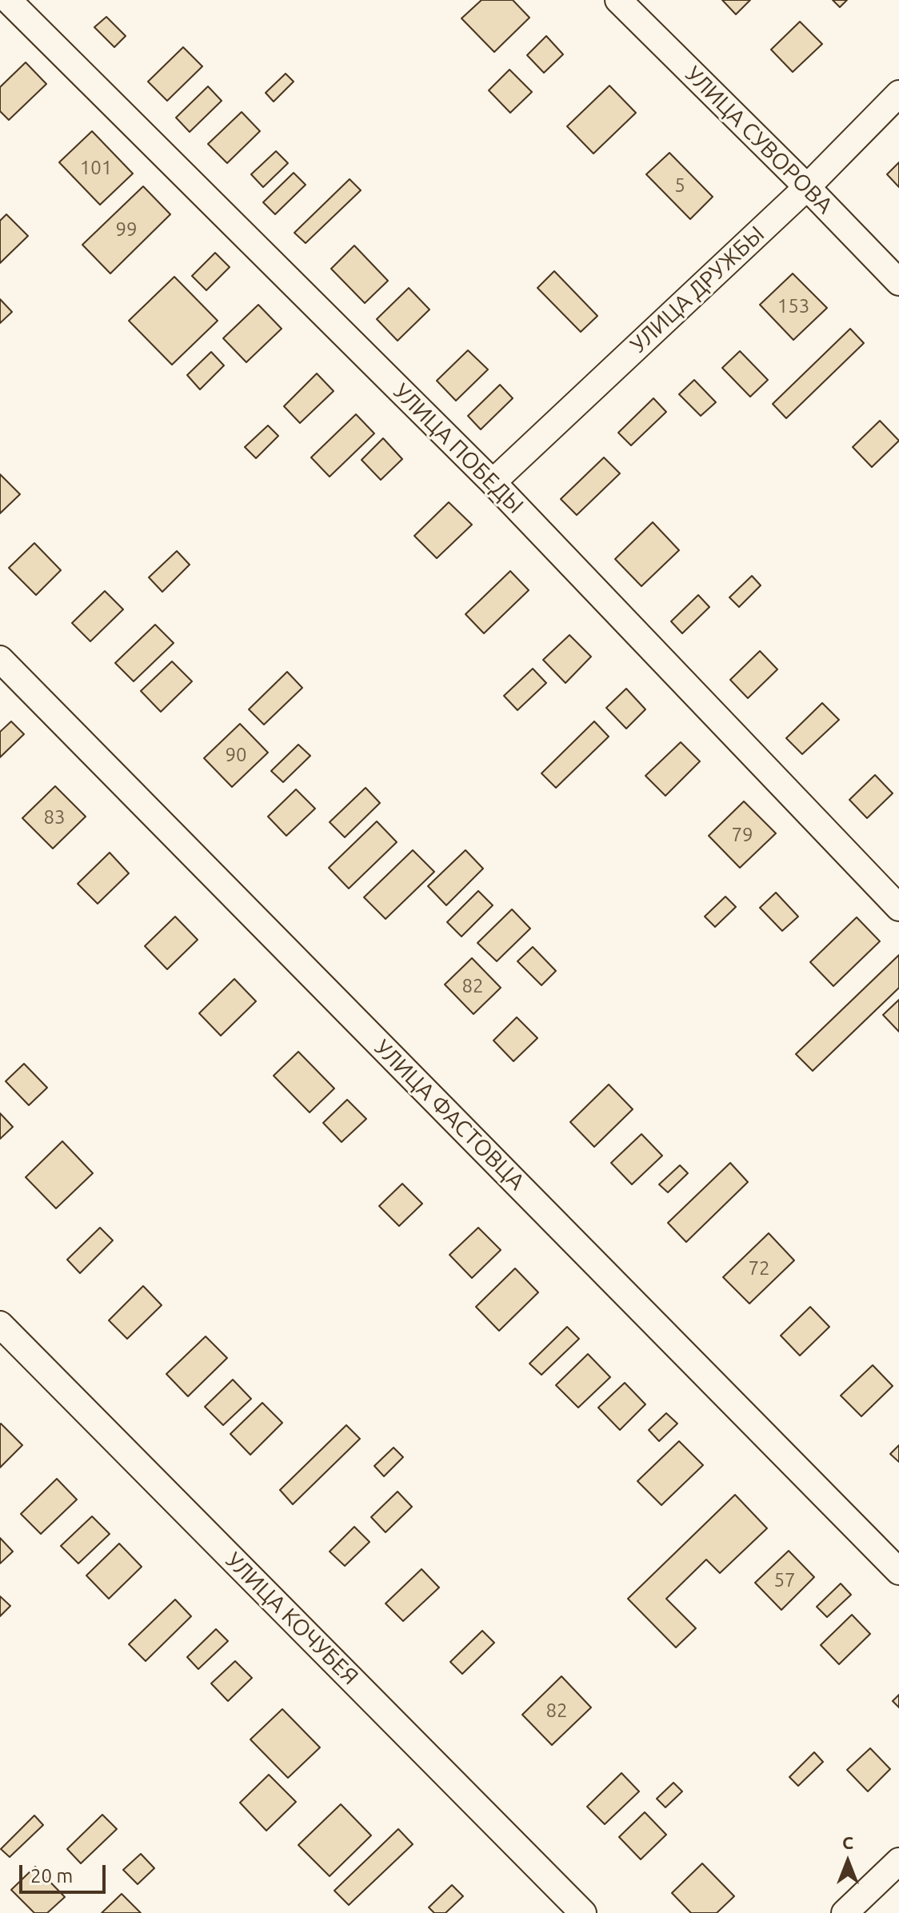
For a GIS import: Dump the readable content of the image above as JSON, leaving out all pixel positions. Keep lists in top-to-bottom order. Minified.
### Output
{"streets":{"street":["УЛИЦА СУВОРОВА","УЛИЦА ДРУЖБЫ","УЛИЦА ПОБЕДЫ","УЛИЦА ФАСТОВЦА","УЛИЦА КОЧУБЕЯ"]},"crossings":[["УЛИЦА СУВОРОВА","УЛИЦА ДРУЖБЫ"],["УЛИЦА ДРУЖБЫ","УЛИЦА ПОБЕДЫ"]],"house_numbers":["101","5","99","153","90","83","79","82","72","57","82"],"scale_bar":"20 m","north":"top"}
